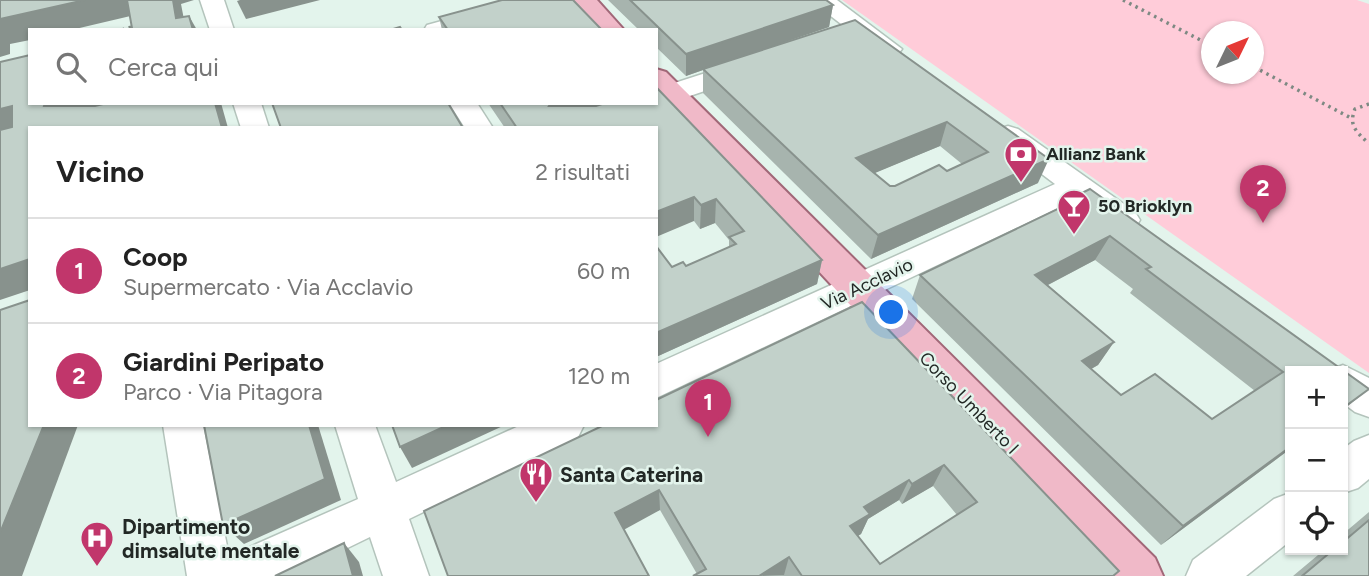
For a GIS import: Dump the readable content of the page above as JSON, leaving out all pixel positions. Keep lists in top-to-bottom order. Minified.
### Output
{"streets":{"main road":["Corso Umberto I"],"street":["Via Acclavio"]},"crossings":[["Via Acclavio","Corso Umberto I"]],"places":{"bank":["Allianz Bank"],"bar":["50 Brioklyn"],"restaurant":["Santa Caterina"],"hospital":["Dipartimento dimsalute mentale"]},"north":"top right","page":{"search":"Cerca qui","heading":["Vicino","2 risultati"],"pins":["2","1"],"list":[{"mark":"1","name":"Coop","note":"Supermercato · Via Acclavio","value":"60 m"},{"mark":"2","name":"Giardini Peripato","note":"Parco · Via Pitagora","value":"120 m"}],"map_buttons":["+","−"]}}
